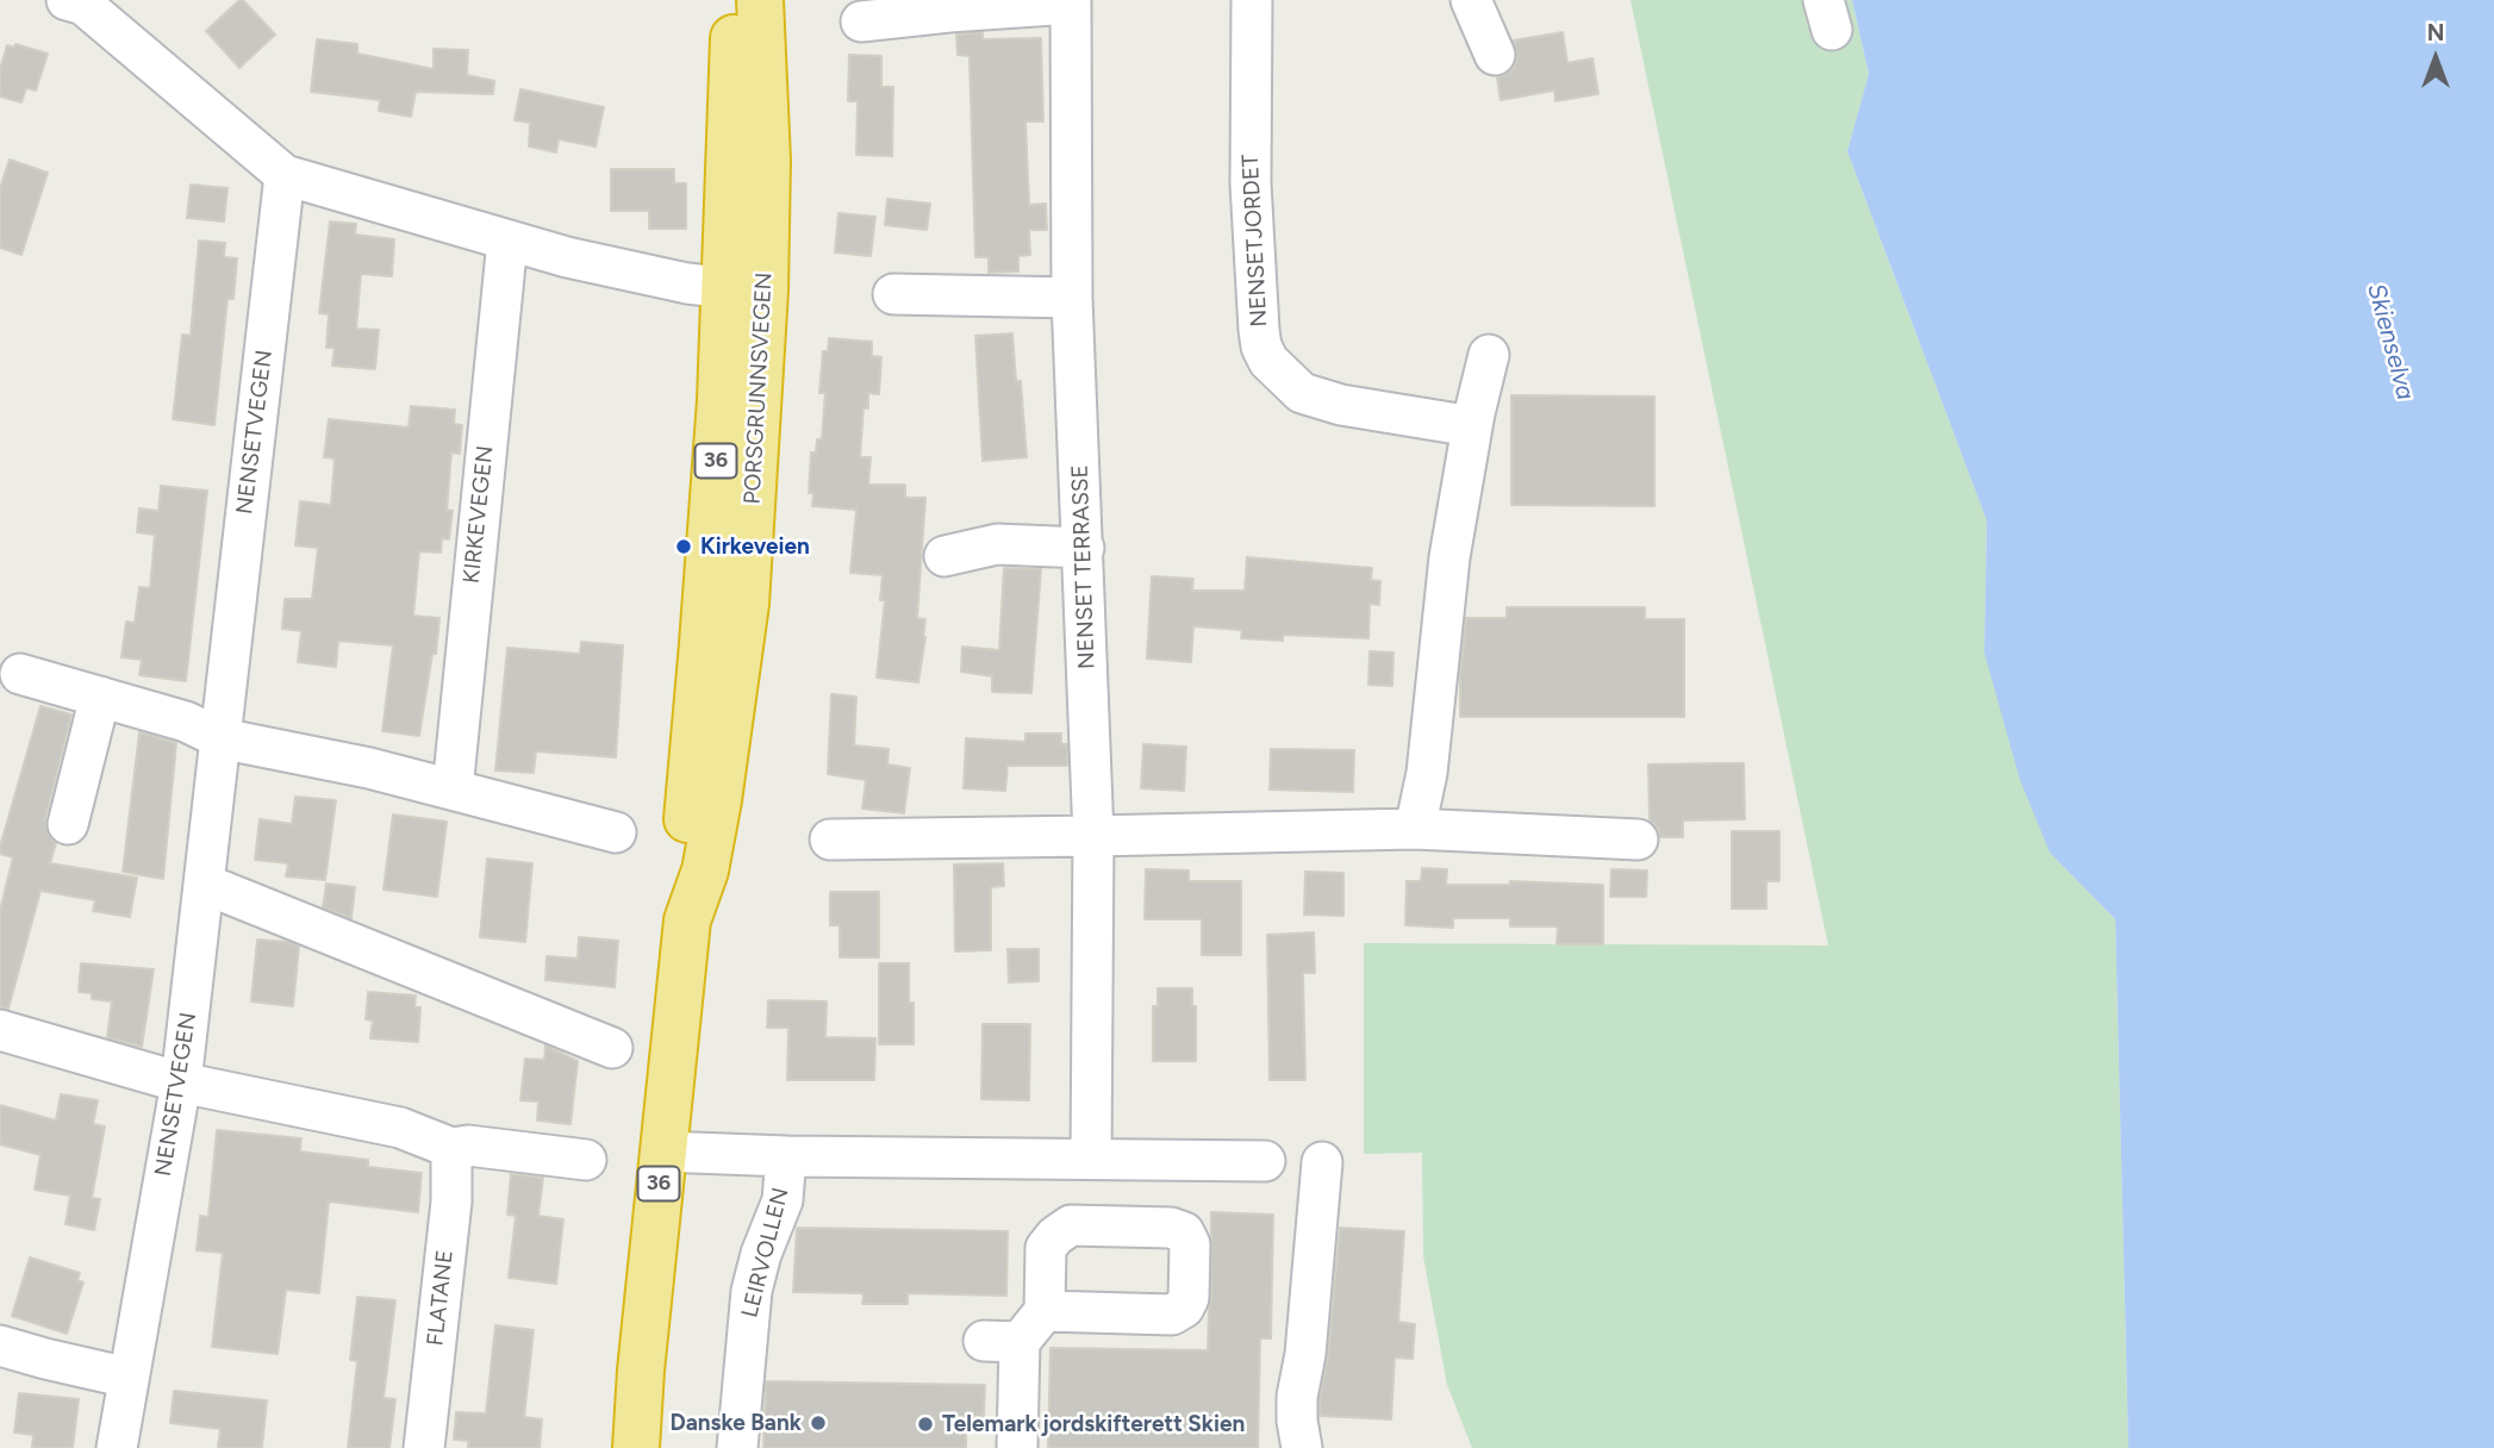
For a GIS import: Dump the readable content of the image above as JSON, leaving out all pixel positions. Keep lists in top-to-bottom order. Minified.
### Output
{"streets":{"highway":["PORSGRUNNSVEGEN","36"],"street":["NENSETJORDET","NENSETVEGEN","KIRKEVEGEN","NENSET TERRASSE","LEIRVOLLEN","FLATANE"]},"water":["Skienselva"],"places":["Kirkeveien","Danske Bank","Telemark jordskifterett Skien"],"north":"top"}
